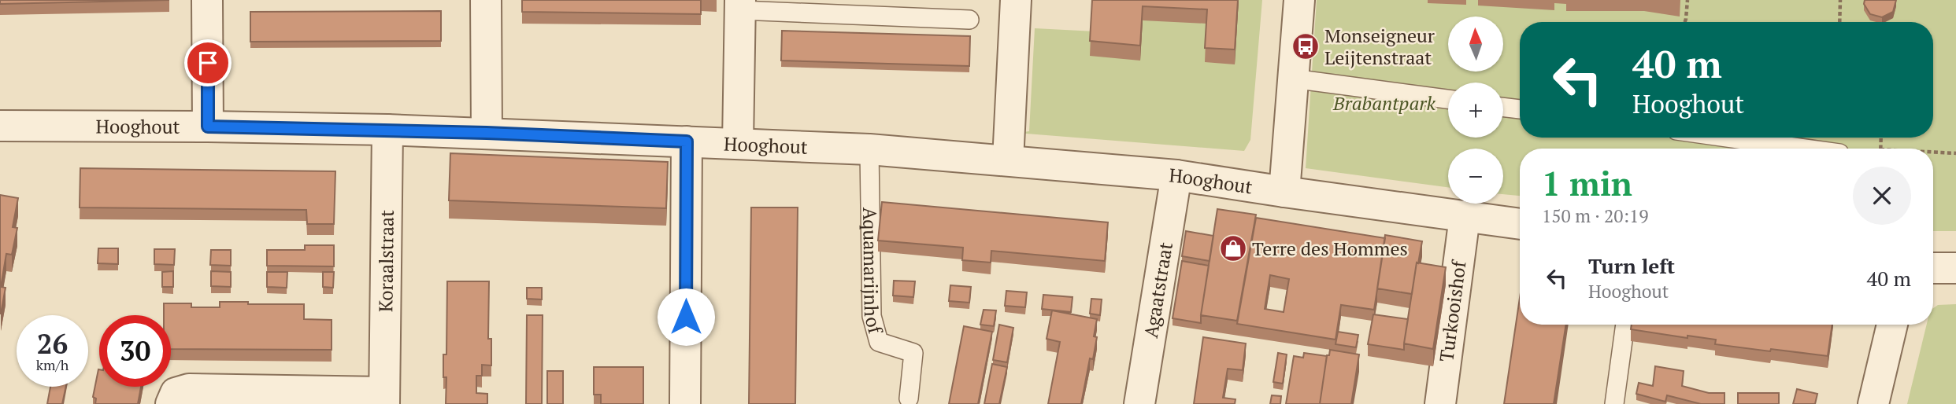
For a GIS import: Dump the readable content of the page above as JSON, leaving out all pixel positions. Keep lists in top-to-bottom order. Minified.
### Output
{"streets":{"street":["Hooghout","Koraalstraat","Agaatstraat","Turkooishof"],"lane":["Aquamarijnhof"]},"crossings":[["Hooghout","Koraalstraat"],["Hooghout","Aquamarijnhof"],["Hooghout","Agaatstraat"],["Hooghout","Turkooishof"]],"parks":["Brabantpark"],"places":{"bus stop":["Monseigneur Leijtenstraat"],"shop":["Terre des Hommes"]},"north":"top","page":{"map_buttons":["+","−"],"turn":["40 m","Hooghout"],"heading":["1 min","150 m · 20:19"],"list":[{"name":"Turn left","note":"Hooghout","value":"40 m"}],"speed":"26 km/h","limit":"30"}}
